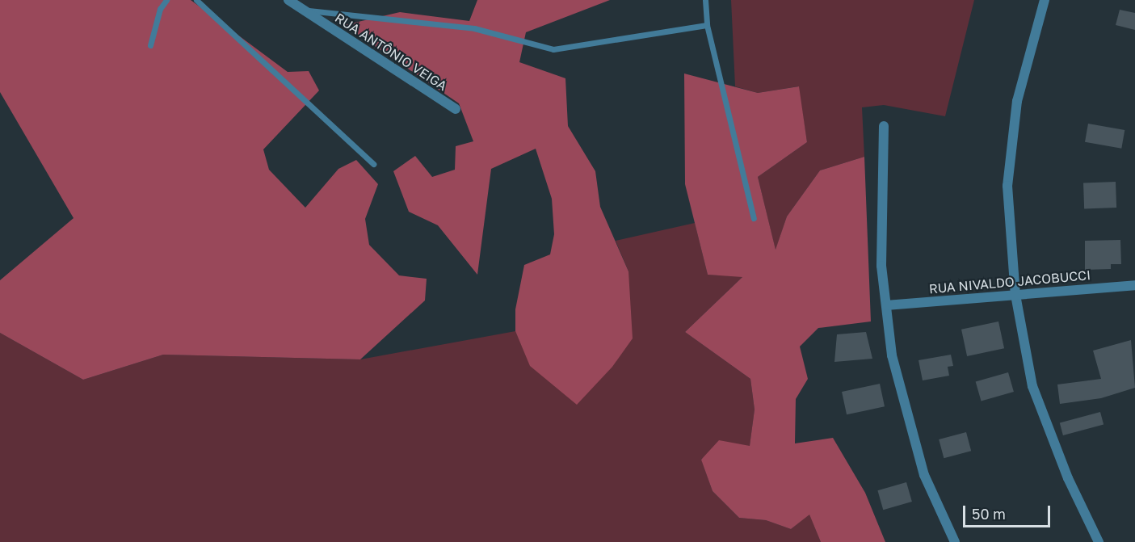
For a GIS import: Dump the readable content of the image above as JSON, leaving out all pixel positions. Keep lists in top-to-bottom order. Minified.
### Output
{"streets":{"street":["RUA ANTÔNIO VEIGA","RUA NIVALDO JACOBUCCI"]},"scale_bar":"50 m"}
